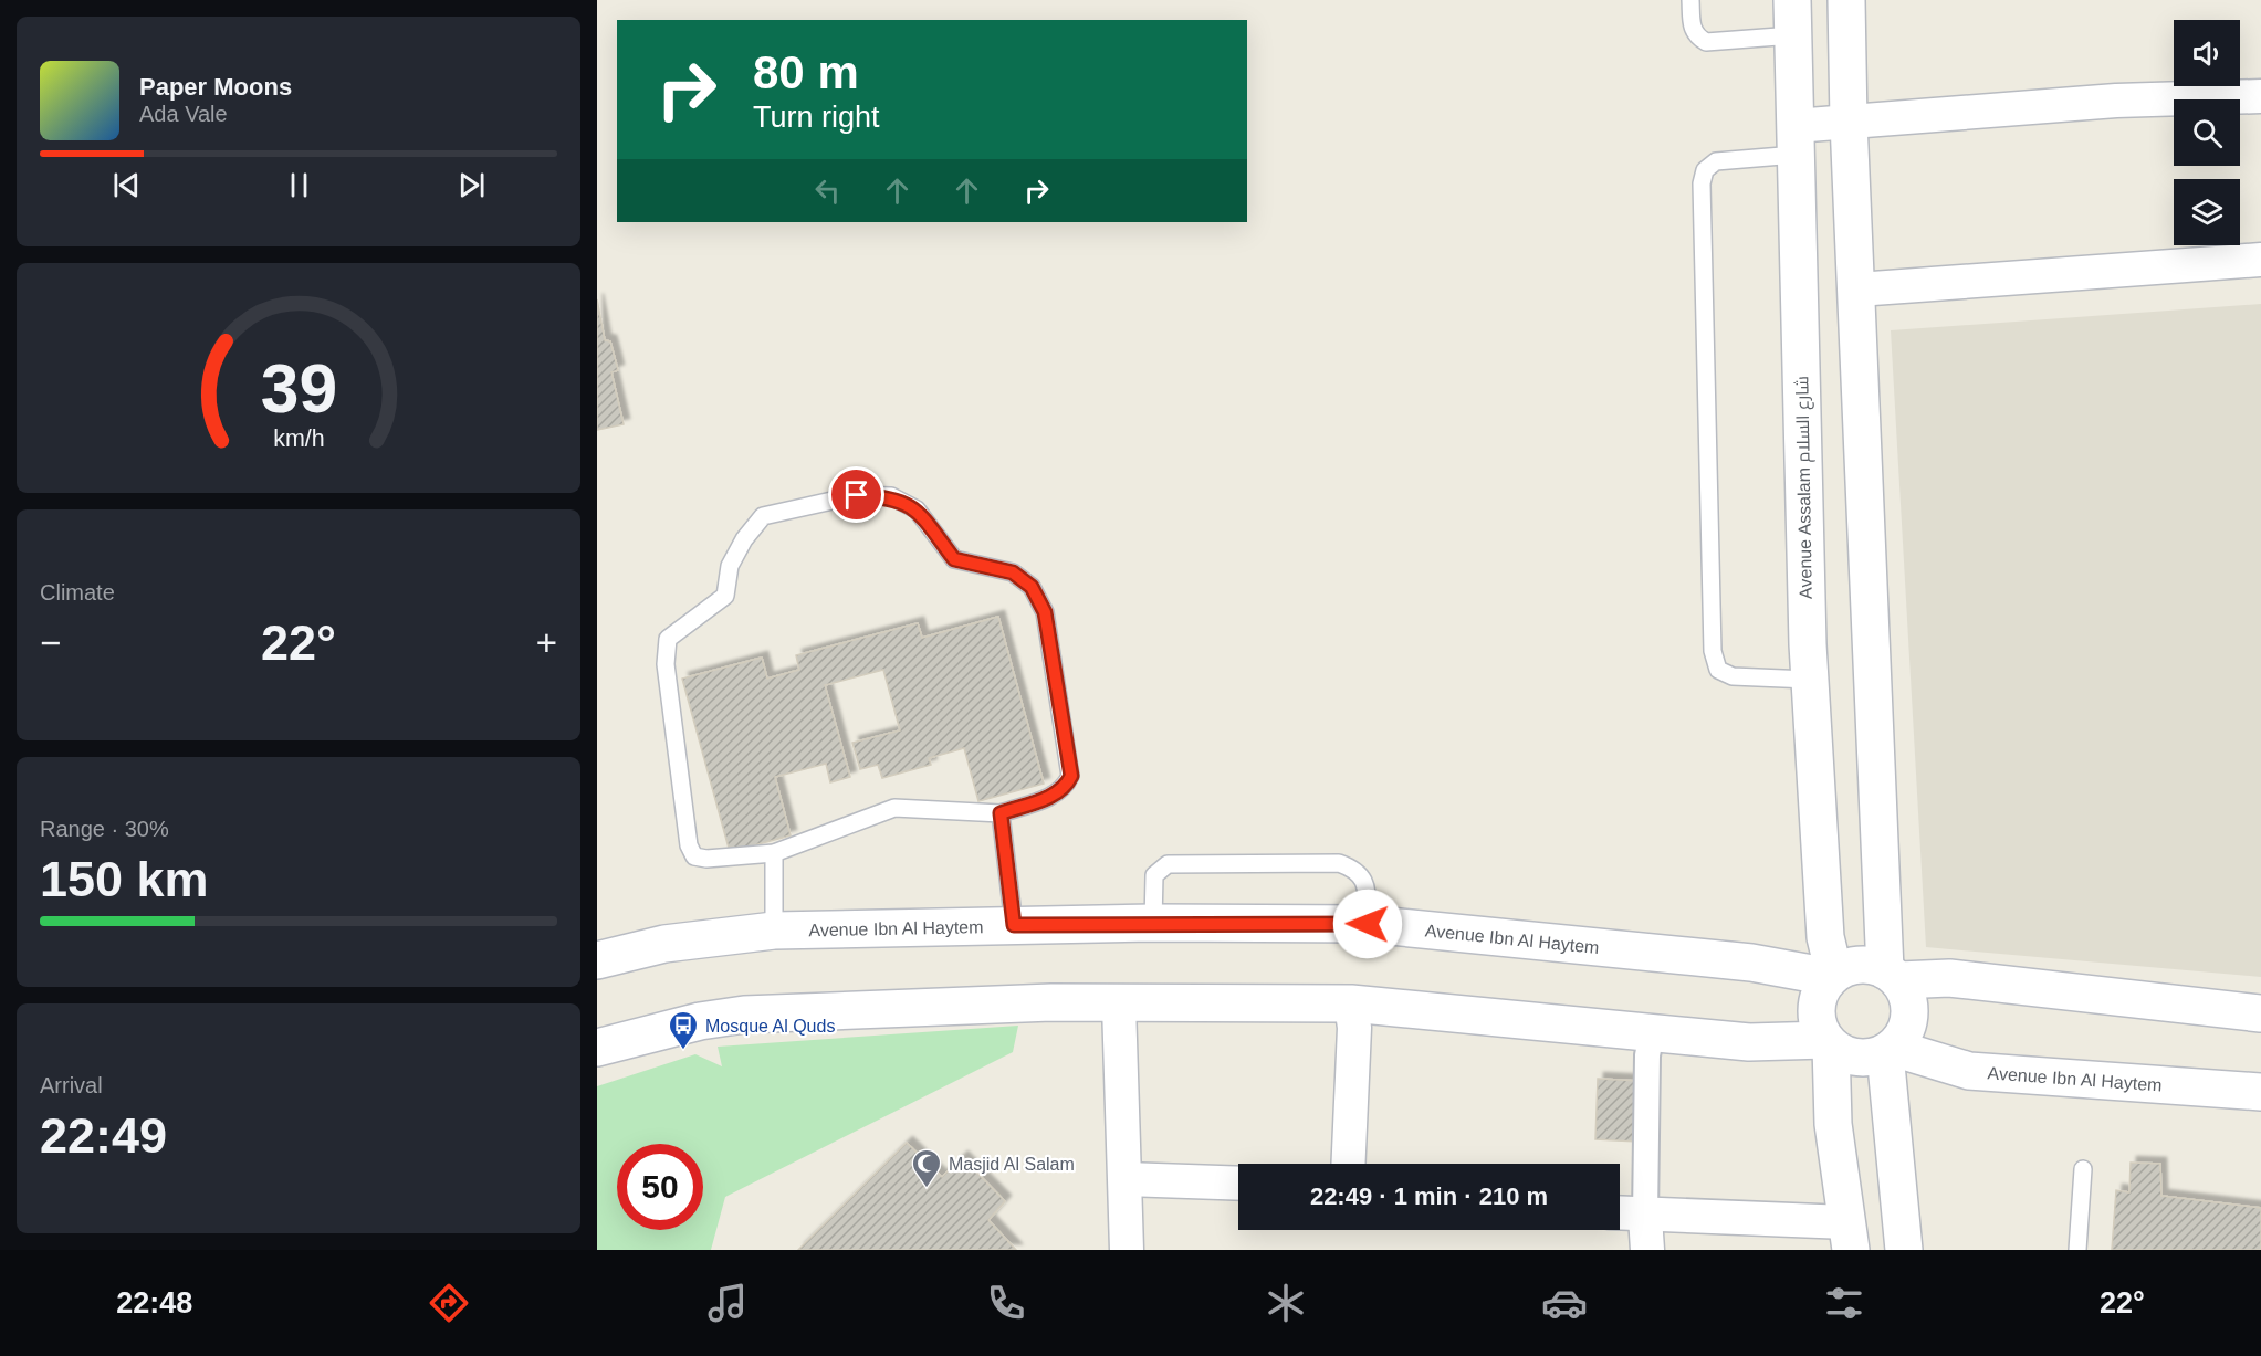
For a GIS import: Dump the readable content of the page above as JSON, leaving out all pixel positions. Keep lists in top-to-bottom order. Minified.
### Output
{"streets":{"main road":["Avenue Assalam شارع السلام","Avenue Ibn Al Haytem"]},"crossings":[["Avenue Assalam شارع السلام","Avenue Ibn Al Haytem"]],"places":{"bus stop":["Mosque Al Quds"],"mosque":["Masjid Al Salam"]},"page":{"turn":["80 m","Turn right"],"song":["Paper Moons","Ada Vale"],"tile":["Climate",["Range · 30%","150 km"],["Arrival","22:49"]],"heat":["−","22°","+"],"limit":"50","trip":"22:49 · 1 min · 210 m","tabs":["22:48","22°"],"gauge":["39","km/h"]}}
